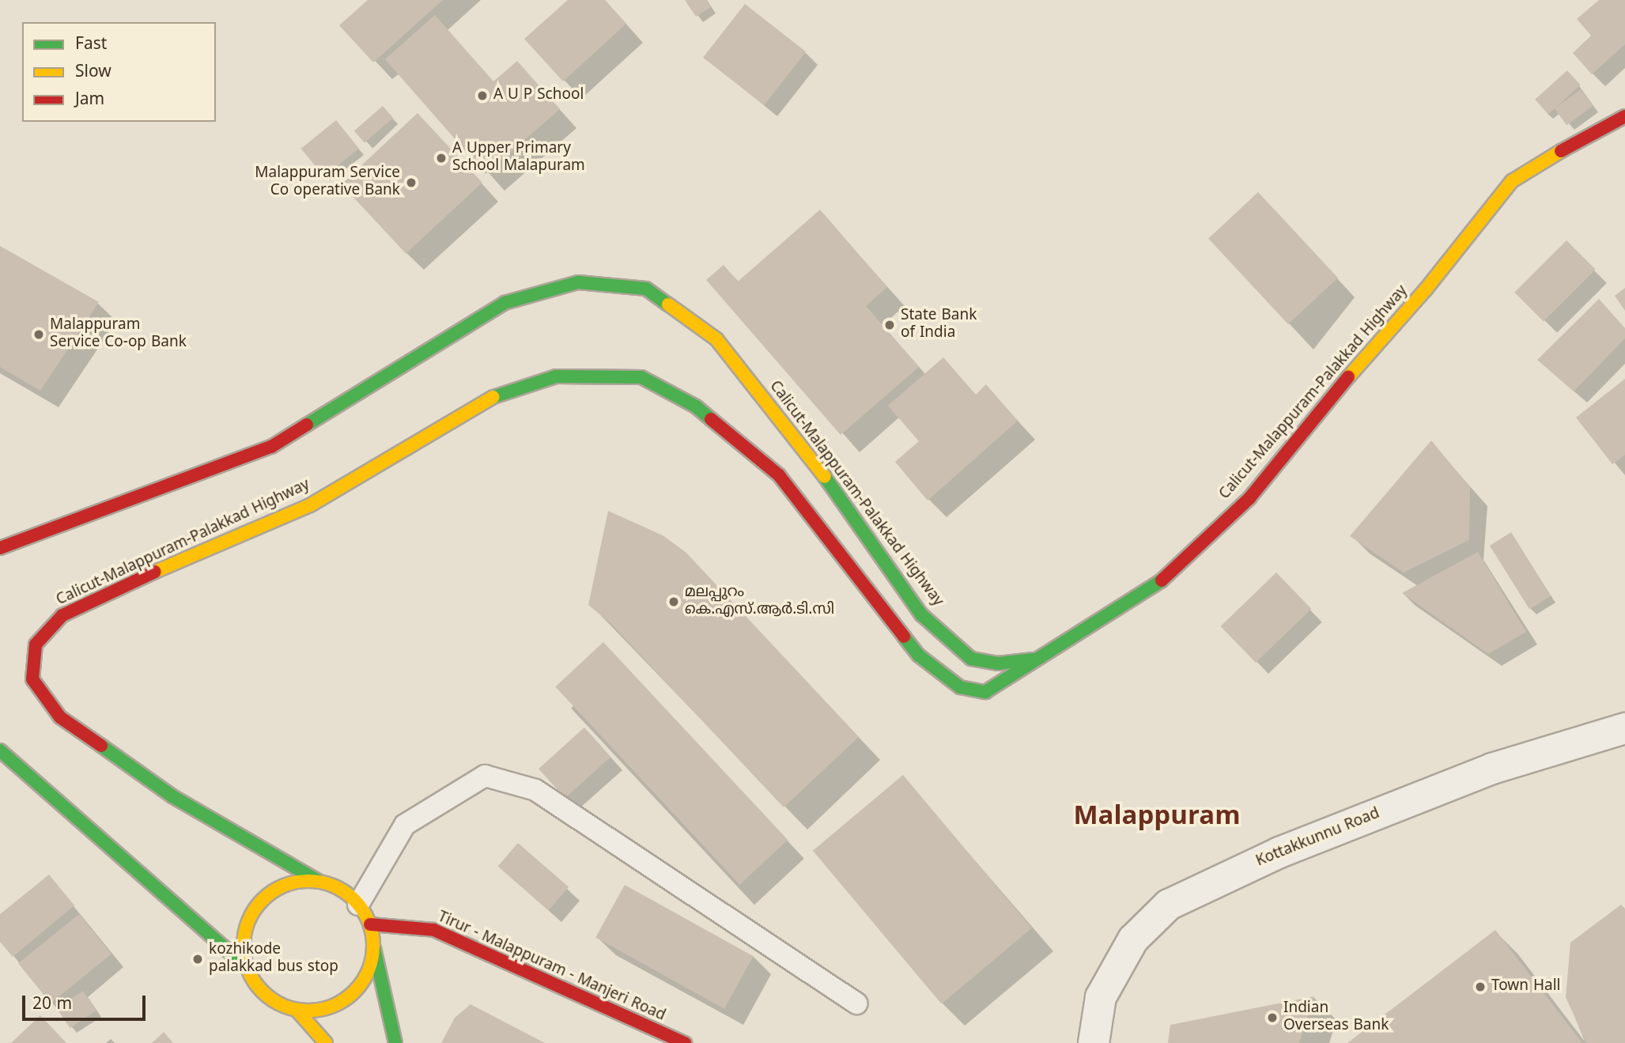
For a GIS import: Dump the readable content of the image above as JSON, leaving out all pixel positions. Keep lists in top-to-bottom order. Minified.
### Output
{"streets":{"main road":["Calicut-Malappuram-Palakkad Highway","Tirur - Malappuram - Manjeri Road"],"street":["Kottakkunnu Road"]},"crossings":[["Calicut-Malappuram-Palakkad Highway","Tirur - Malappuram - Manjeri Road"]],"districts":["Malappuram"],"places":["A U P School","A Upper Primary School Malapuram","Malappuram Service Co operative Bank","State Bank of India","Malappuram Service Co-op Bank","മലപ്പുറം കെ.എസ്.ആർ.ടി.സി","kozhikode palakkad bus stop","Town Hall","Indian Overseas Bank"],"legend":["Fast","Slow","Jam"],"scale_bar":"20 m"}
